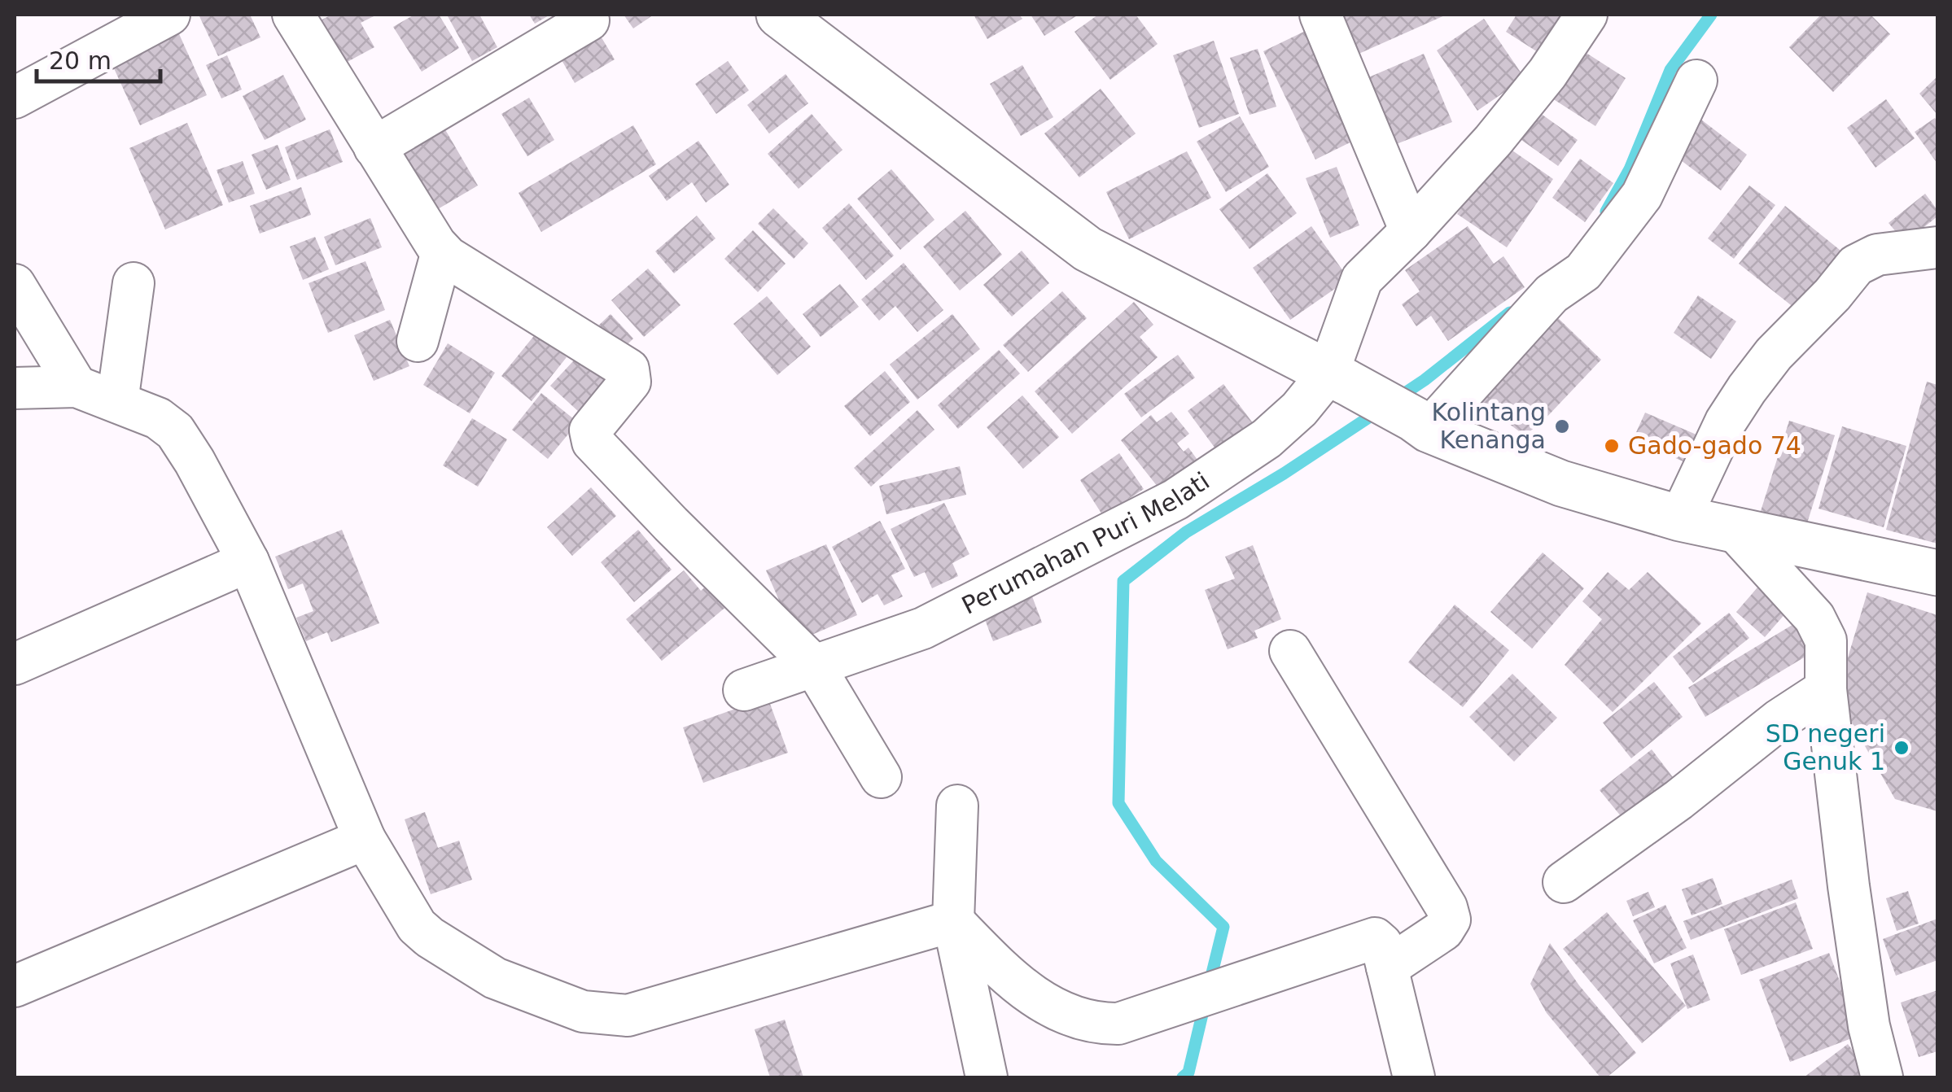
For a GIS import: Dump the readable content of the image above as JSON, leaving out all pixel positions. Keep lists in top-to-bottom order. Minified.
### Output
{"streets":{"street":["Perumahan Puri Melati"]},"places":["Kolintang Kenanga","Gado-gado 74","SD negeri Genuk 1"],"scale_bar":"20 m"}
